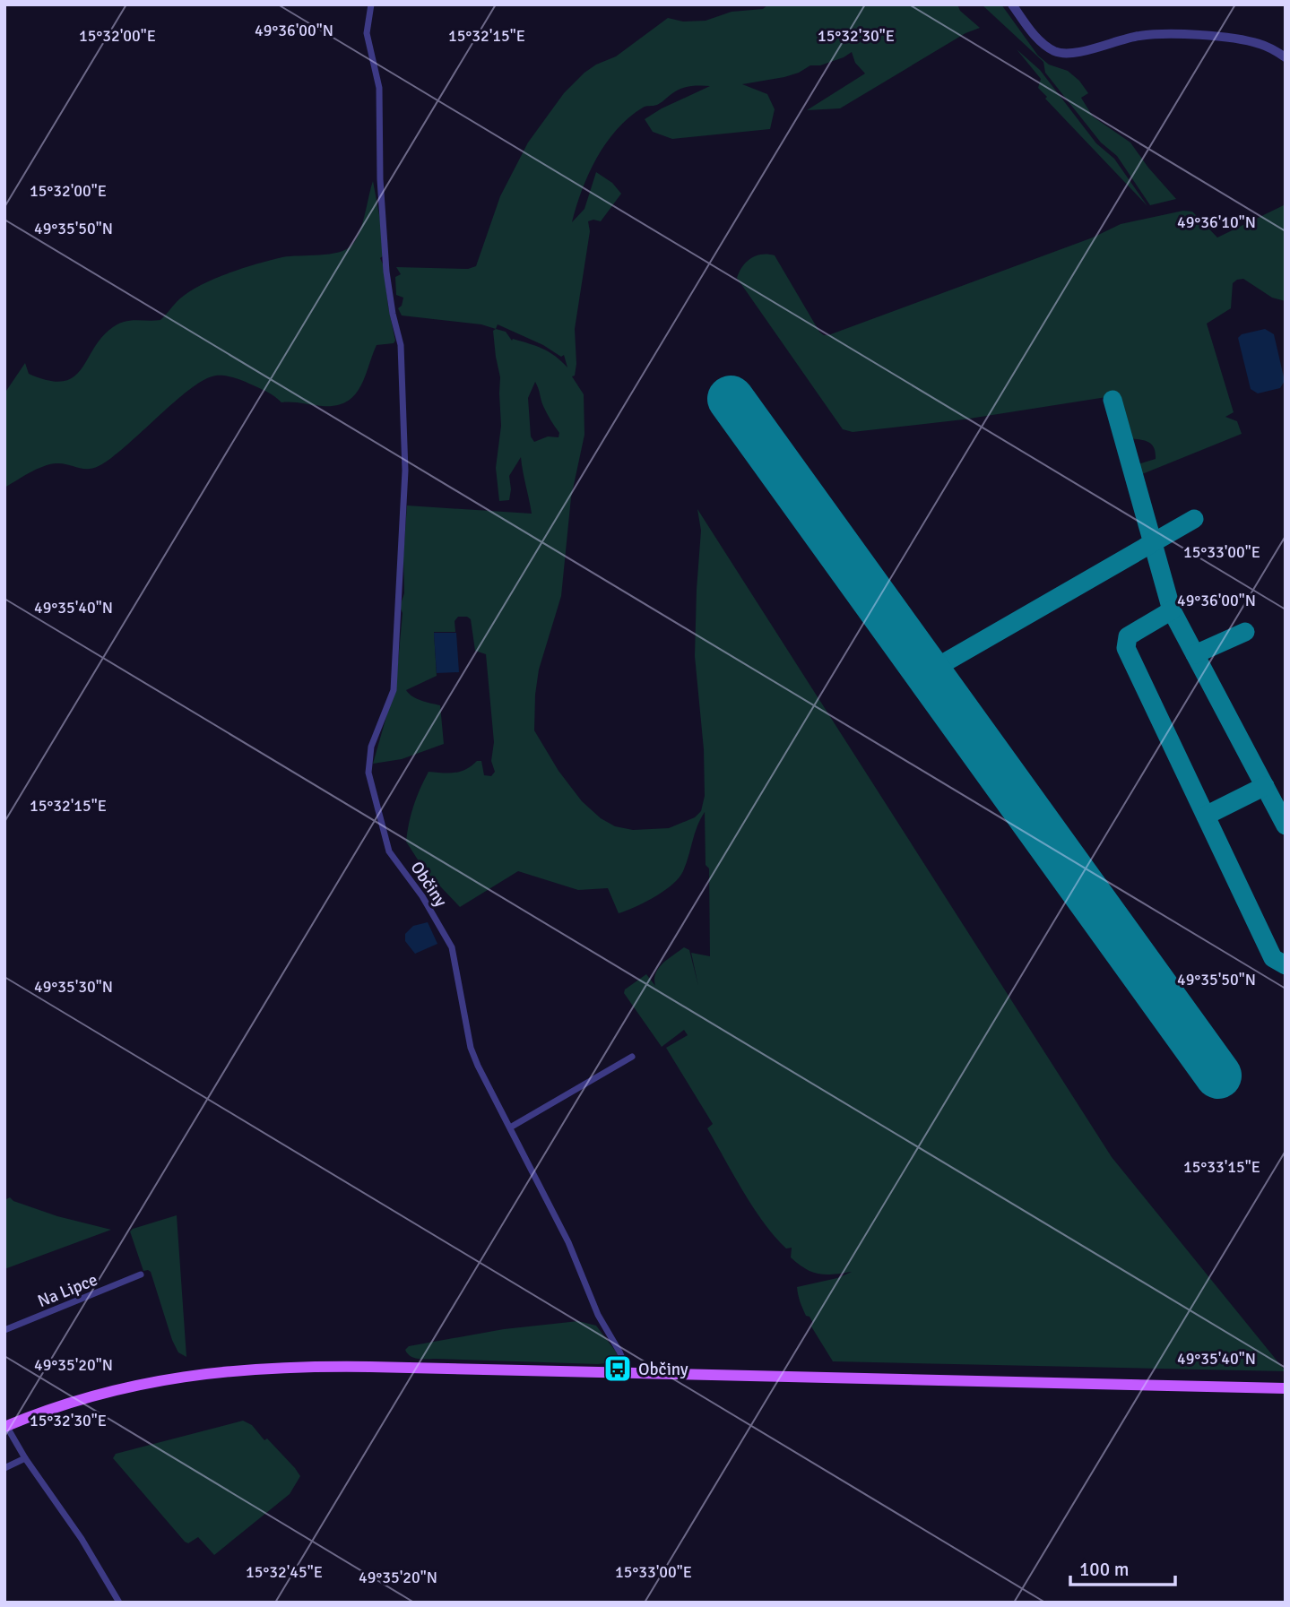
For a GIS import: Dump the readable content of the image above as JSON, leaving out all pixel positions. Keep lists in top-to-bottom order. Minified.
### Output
{"streets":{"street":["Občiny","Na Lipce"]},"places":{"bus stop":["Občiny"]},"scale_bar":"100 m","coordinates":["49°36'00\"N","15°32'15\"E","15°32'00\"E","15°32'30\"E","49°36'10\"N","49°35'50\"N","15°33'00\"E","49°35'40\"N","49°35'30\"N","15°33'15\"E","49°35'20\"N","15°32'45\"E"]}
